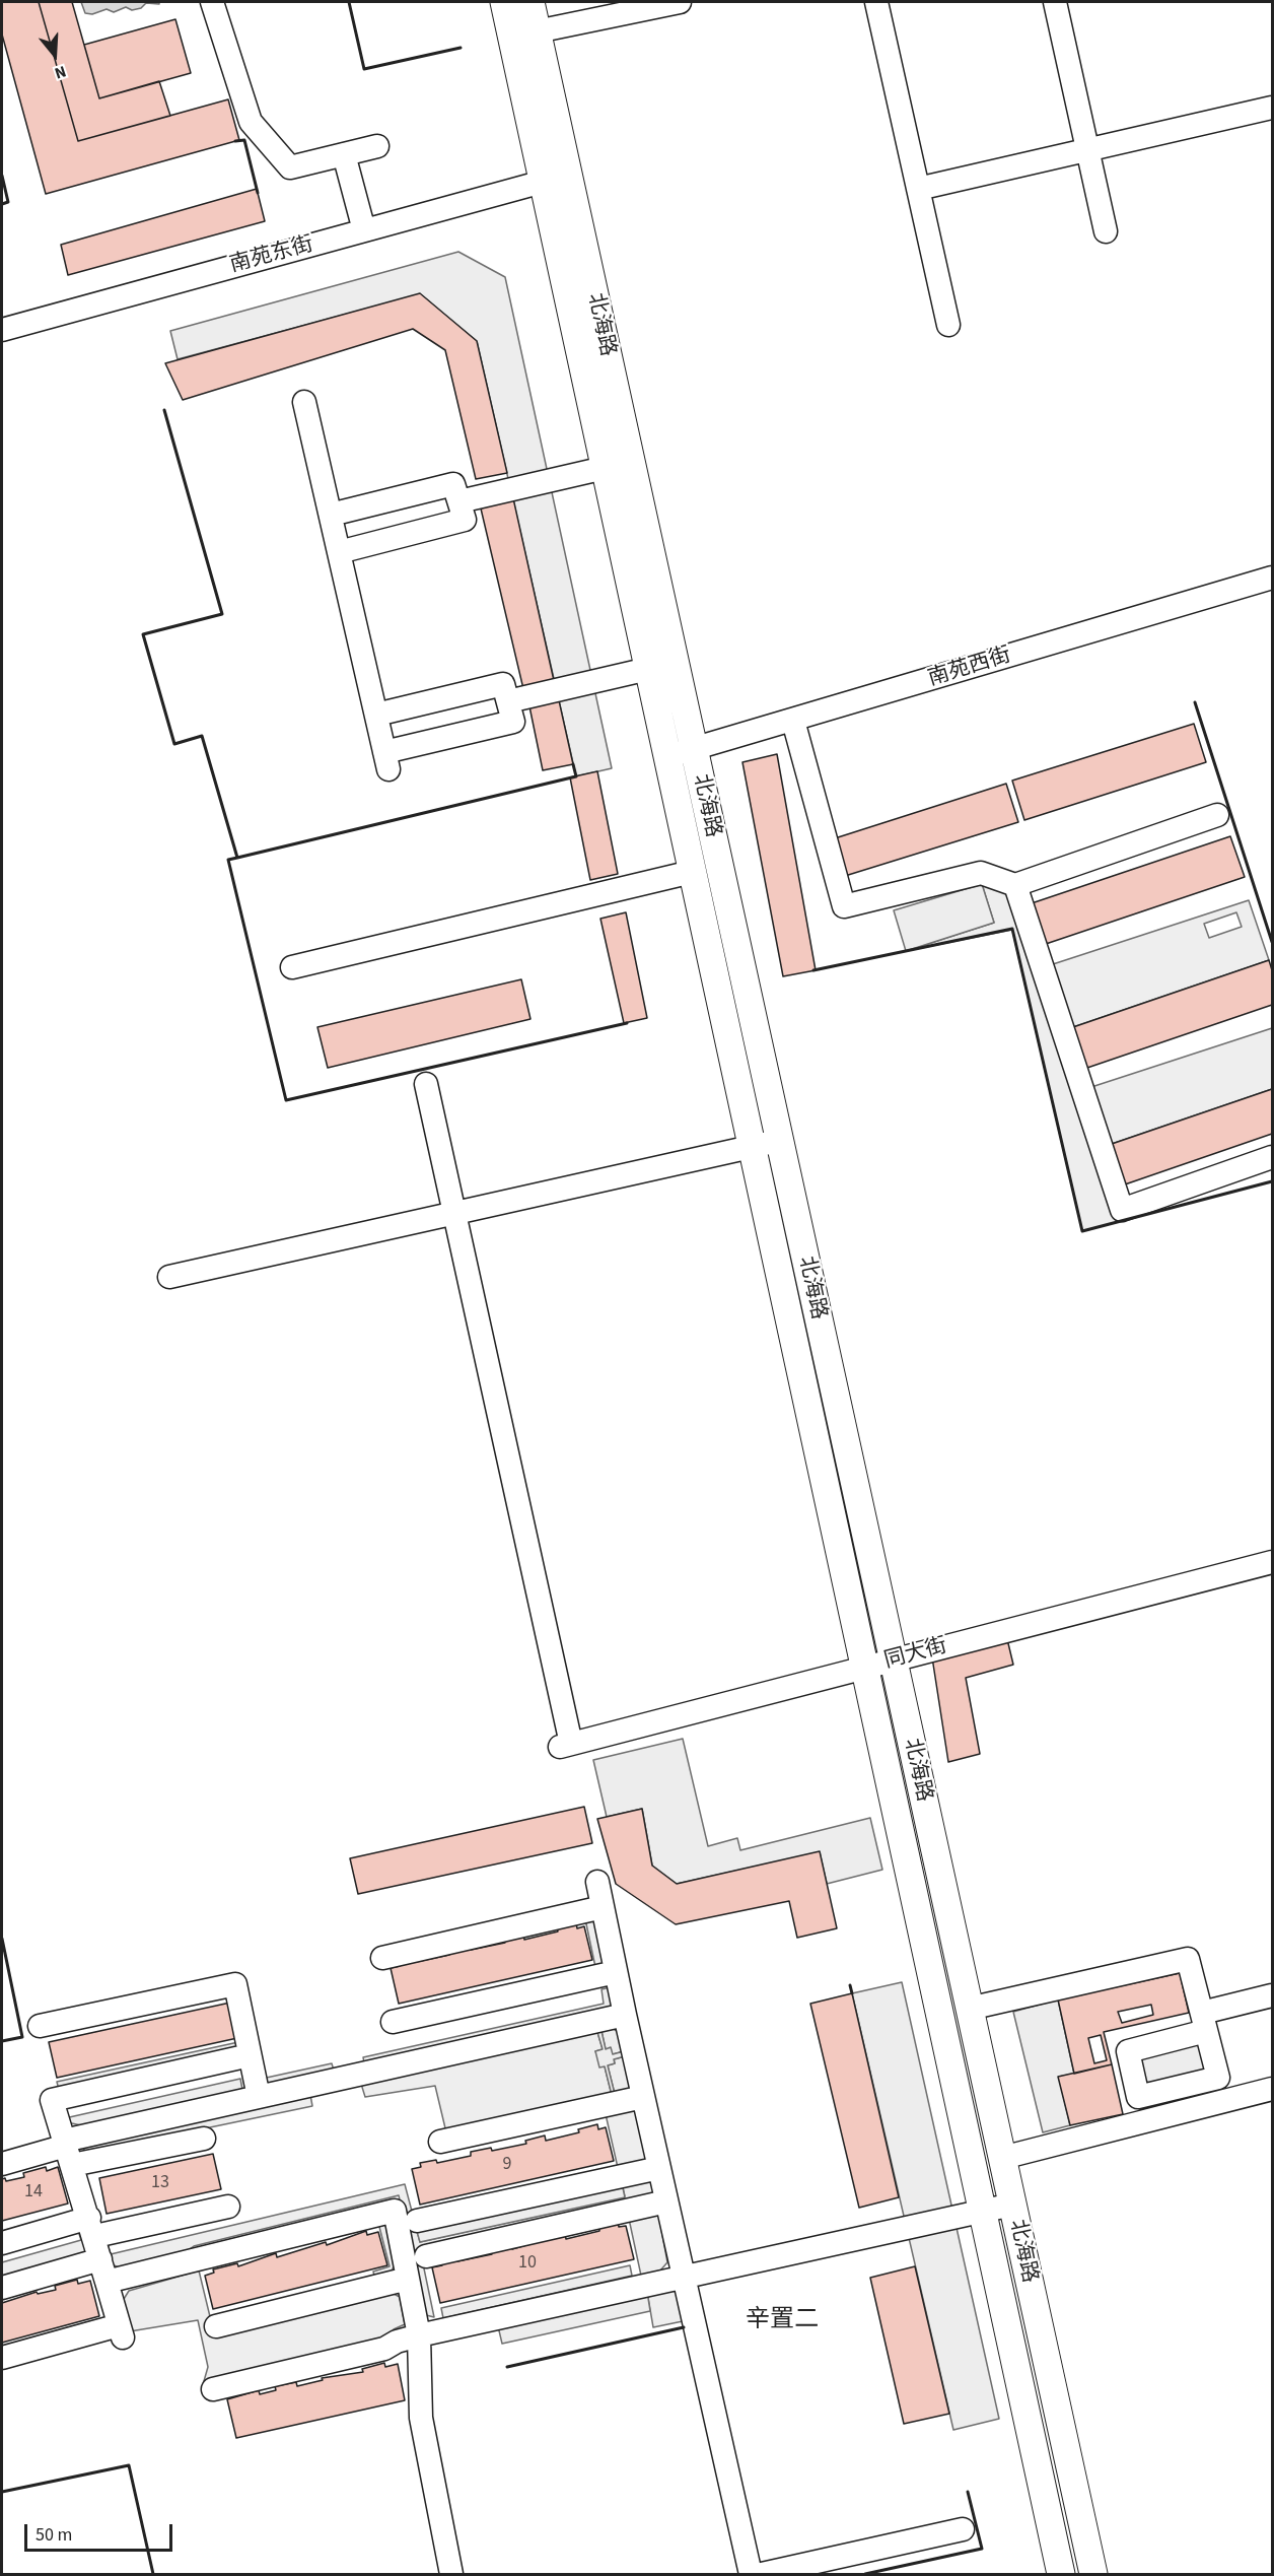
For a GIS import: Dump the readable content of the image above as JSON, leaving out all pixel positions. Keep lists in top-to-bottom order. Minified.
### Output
{"streets":{"main road":["北海路"],"street":["南苑东街","南苑西街","同大街"]},"crossings":[["南苑东街","北海路"],["北海路","南苑西街"],["北海路","同大街"]],"districts":["辛置二"],"house_numbers":["9","13","14","10"],"scale_bar":"50 m","north":"bottom"}
